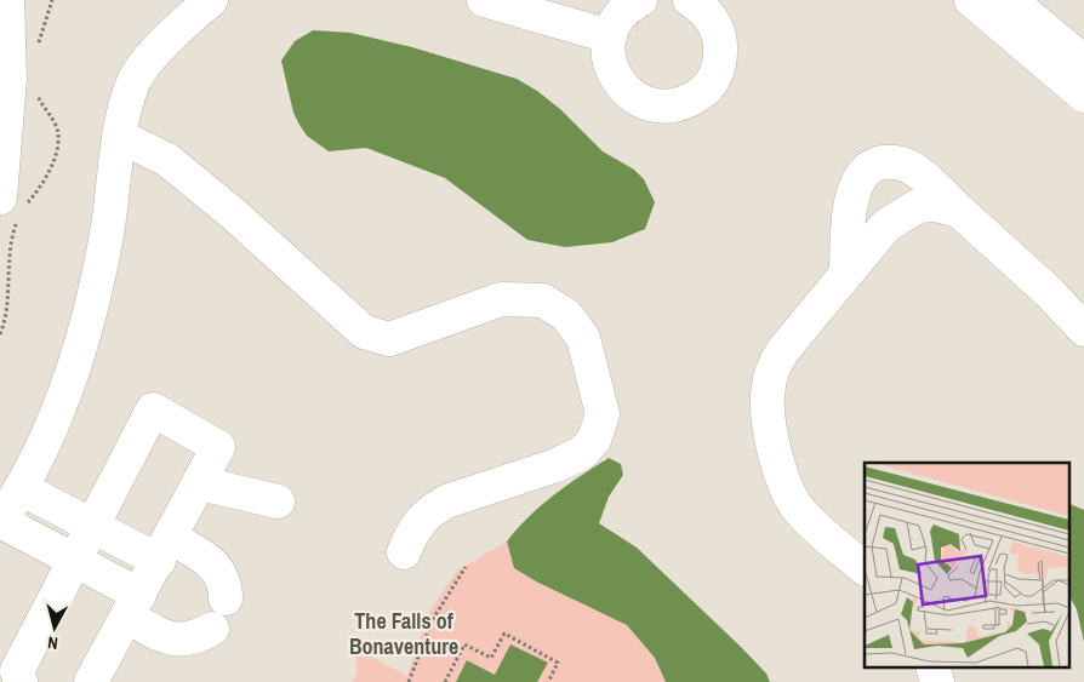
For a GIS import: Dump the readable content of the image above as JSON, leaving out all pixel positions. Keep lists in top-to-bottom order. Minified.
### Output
{"districts":["The Falls of Bonaventure"],"north":"bottom"}
